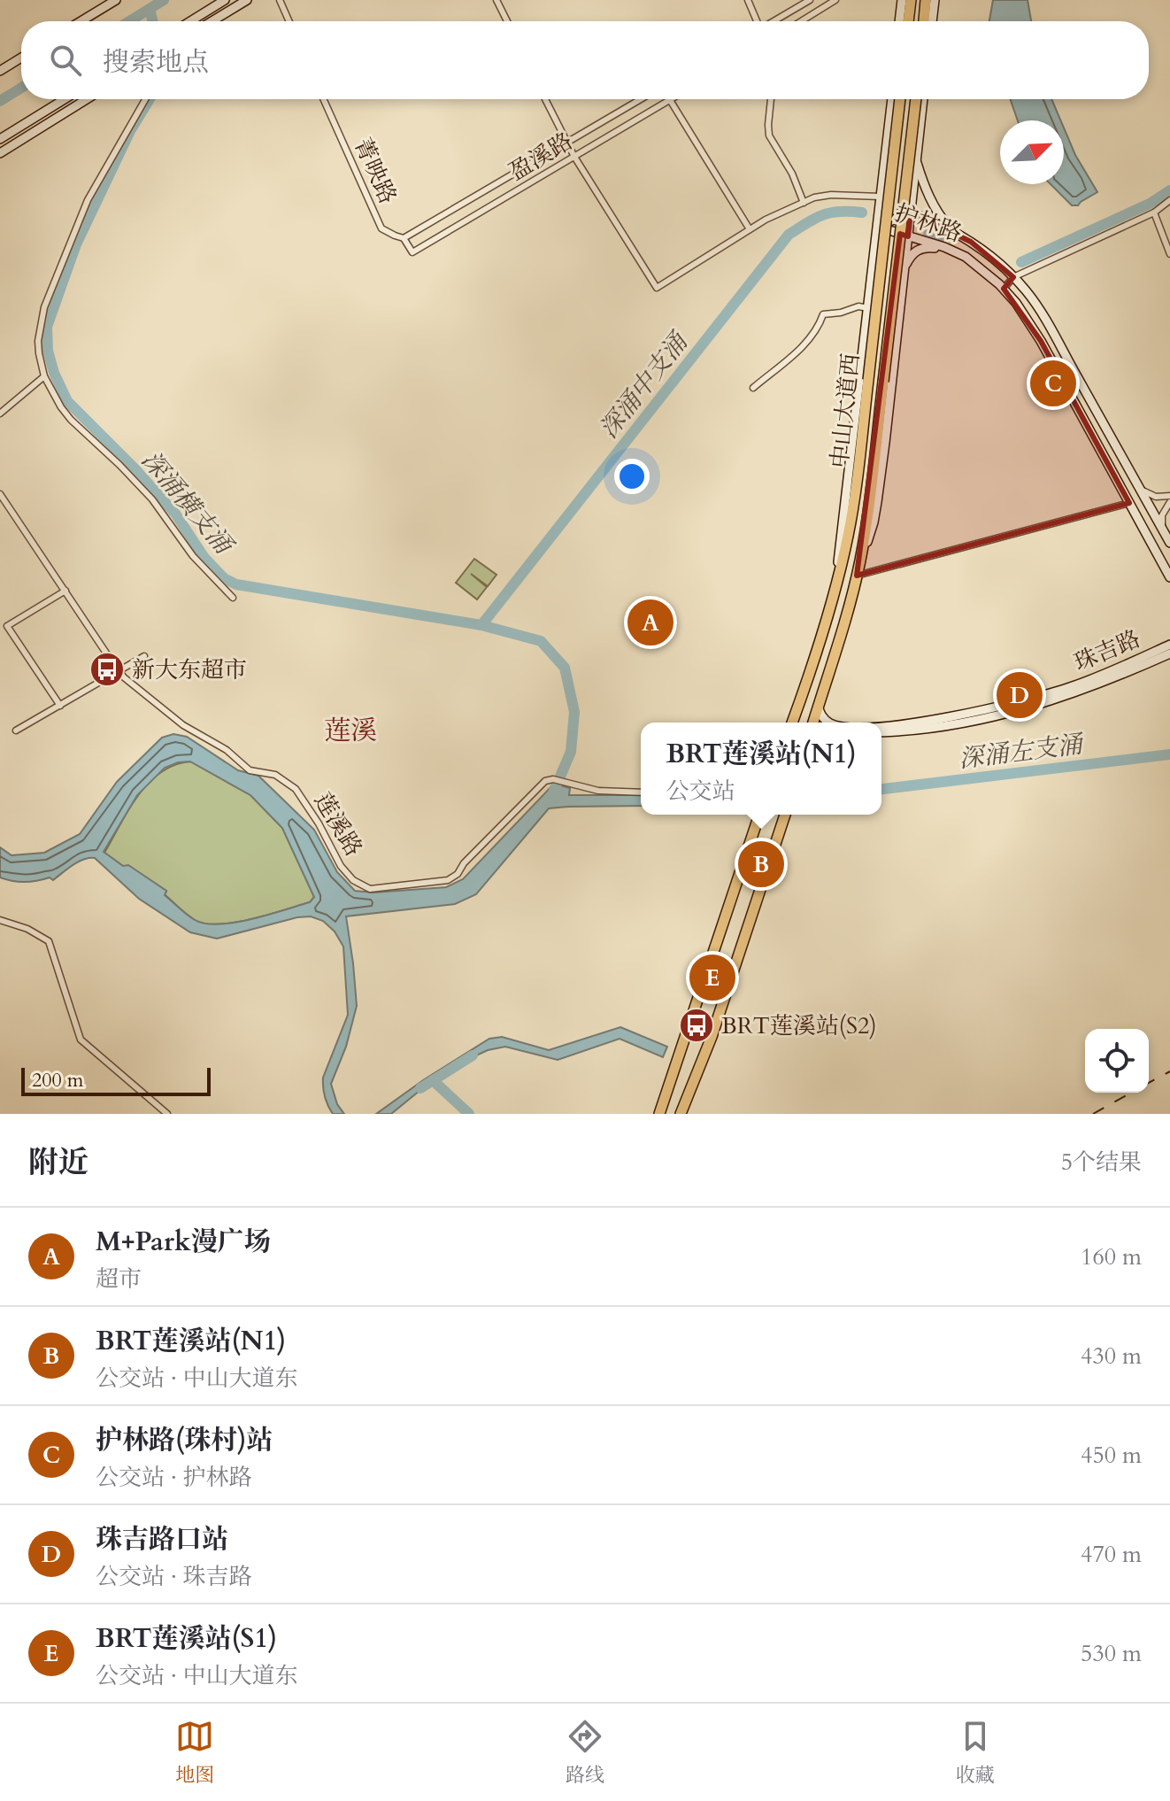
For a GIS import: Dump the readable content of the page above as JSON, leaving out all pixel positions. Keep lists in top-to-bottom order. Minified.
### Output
{"streets":{"highway":["中山大道西"],"main road":["护林路","珠吉路"],"street":["盈溪路","菁映路","莲溪路"]},"crossings":[["盈溪路","菁映路"],["中山大道西","珠吉路"]],"districts":["莲溪"],"water":["深涌中支涌","深涌横支涌","深涌左支涌"],"places":{"bus stop":["新大东超市","BRT莲溪站(S2)"]},"scale_bar":"200 m","north":"top right","page":{"search":"搜索地点","pins":["C","A","D","B","E"],"popup":["BRT莲溪站(N1)","公交站"],"scale":"200 m","heading":["附近","5个结果"],"list":[{"mark":"A","name":"M+Park漫广场","note":"超市","value":"160 m"},{"mark":"B","name":"BRT莲溪站(N1)","note":"公交站 · 中山大道东","value":"430 m"},{"mark":"C","name":"护林路(珠村)站","note":"公交站 · 护林路","value":"450 m"},{"mark":"D","name":"珠吉路口站","note":"公交站 · 珠吉路","value":"470 m"},{"mark":"E","name":"BRT莲溪站(S1)","note":"公交站 · 中山大道东","value":"530 m"}],"nav":["地图","路线","收藏"]}}
